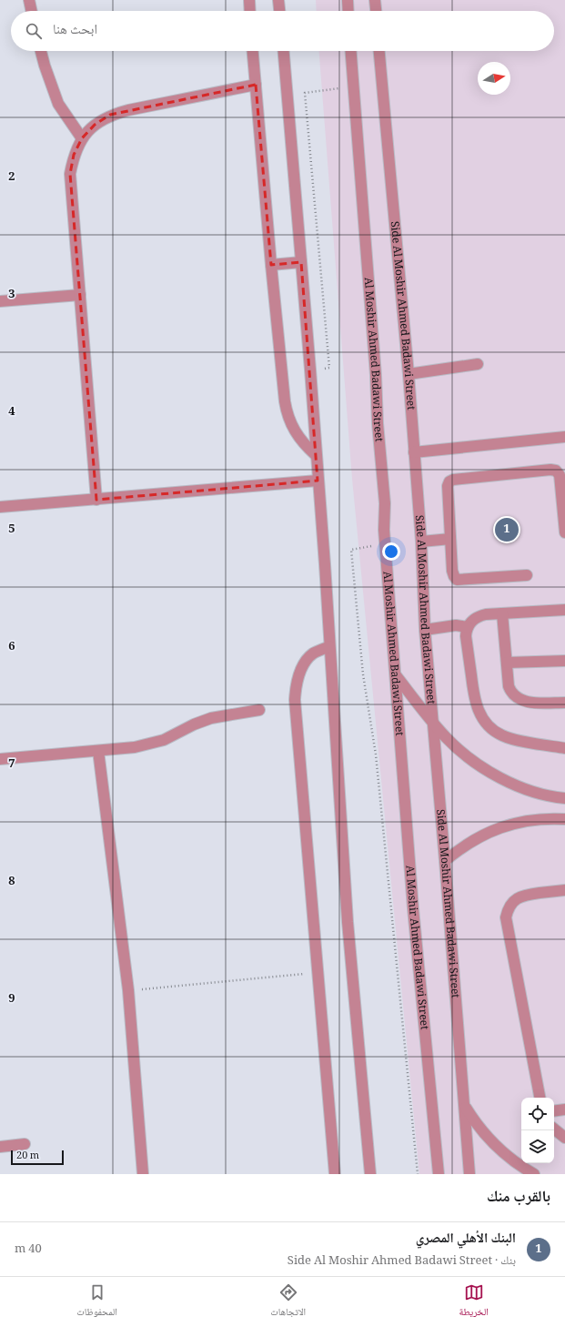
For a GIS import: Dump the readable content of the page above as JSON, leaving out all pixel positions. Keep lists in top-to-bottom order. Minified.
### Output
{"streets":{"street":["Side Al Moshir Ahmed Badawi Street","Al Moshir Ahmed Badawi Street"]},"scale_bar":"20 m","north":"right","page":{"search":"ابحث هنا","pins":"1","scale":"20 m","heading":"بالقرب منك","list":[{"mark":"1","name":"البنك الأهلي المصري","note":"بنك · Side Al Moshir Ahmed Badawi Street","value":"40 m"}],"nav":["الخريطة","الاتجاهات","المحفوظات"]},"grid":{"rows":["2","3","4","5","6","7","8","9"]}}
